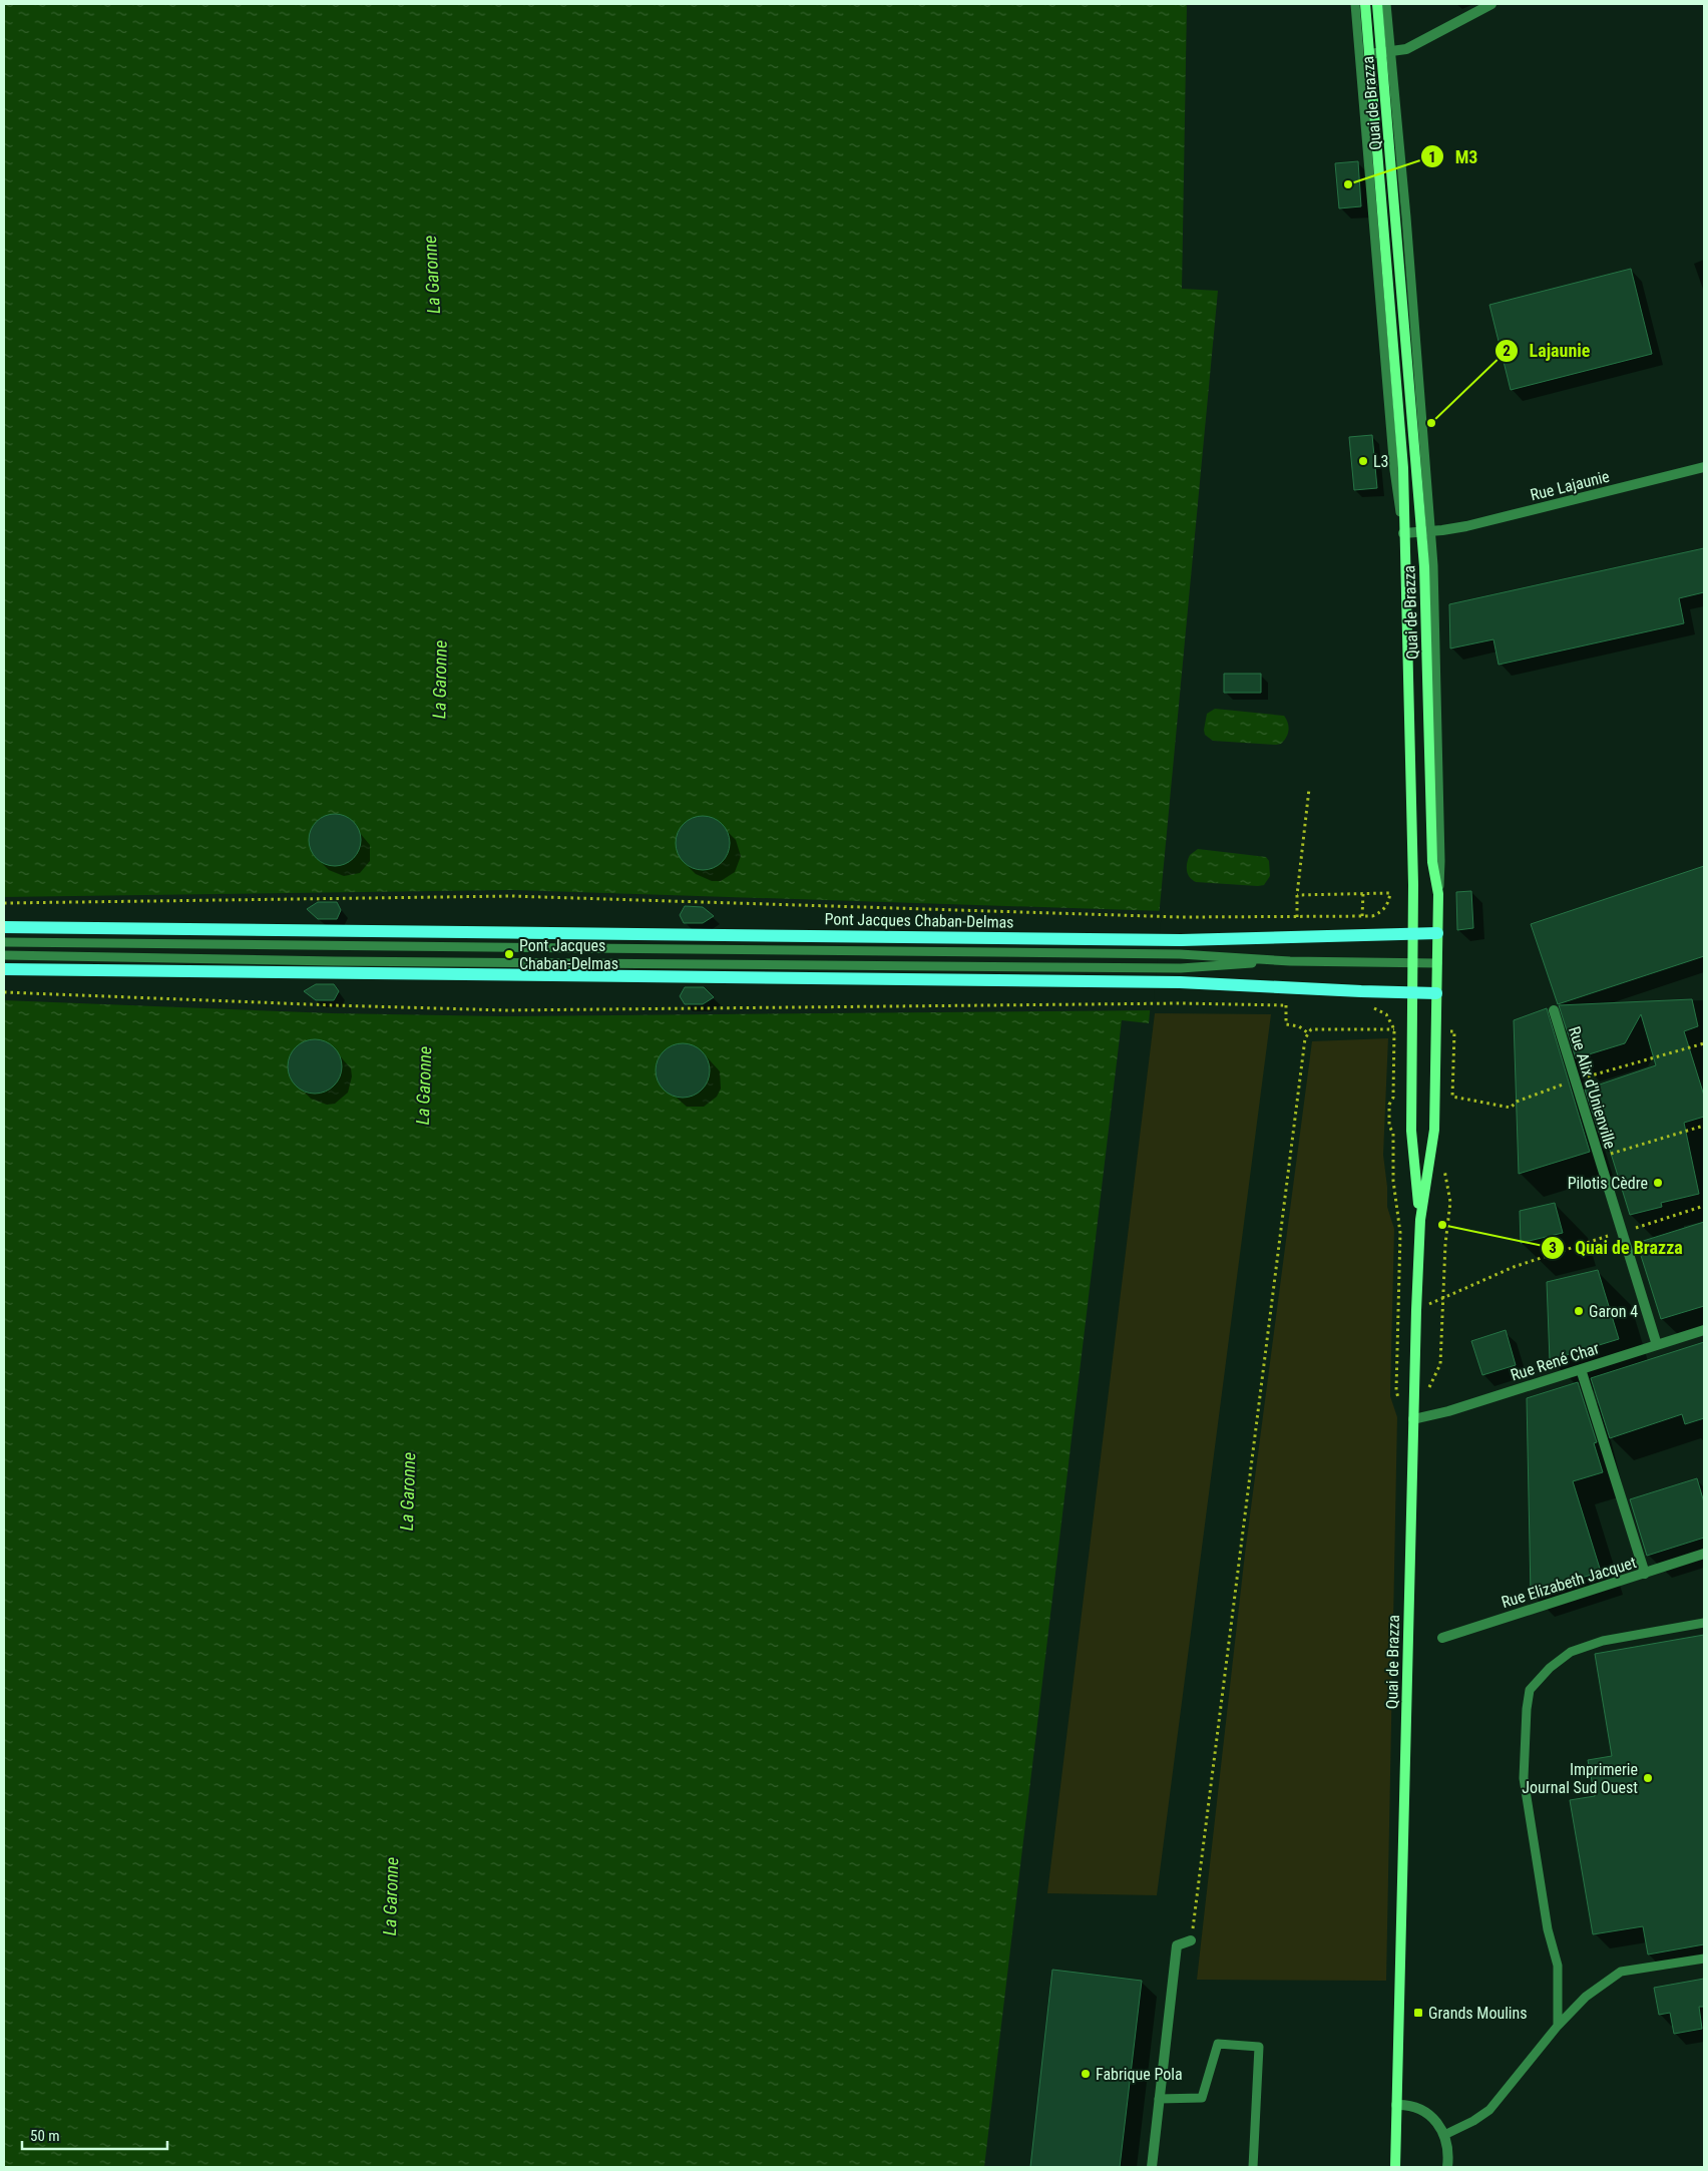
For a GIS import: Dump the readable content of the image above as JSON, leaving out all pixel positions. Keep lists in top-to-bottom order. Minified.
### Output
{"streets":{"main road":["Quai de Brazza","Pont Jacques Chaban-Delmas"],"street":["Rue Lajaunie","Rue Alix d'Unienville","Rue René Char","Rue Elizabeth Jacquet"]},"crossings":[["Quai de Brazza","Rue Lajaunie"],["Quai de Brazza","Pont Jacques Chaban-Delmas"],["Quai de Brazza","Rue René Char"],["Rue Alix d'Unienville","Rue René Char"]],"water":["La Garonne"],"places":{"other":["M3","Lajaunie","L3","Pont Jacques Chaban-Delmas","Pilotis Cèdre","Quai de Brazza","Garon 4","Imprimerie Journal Sud Ouest","Fabrique Pola"],"transit":["Grands Moulins"]},"scale_bar":"50 m"}
